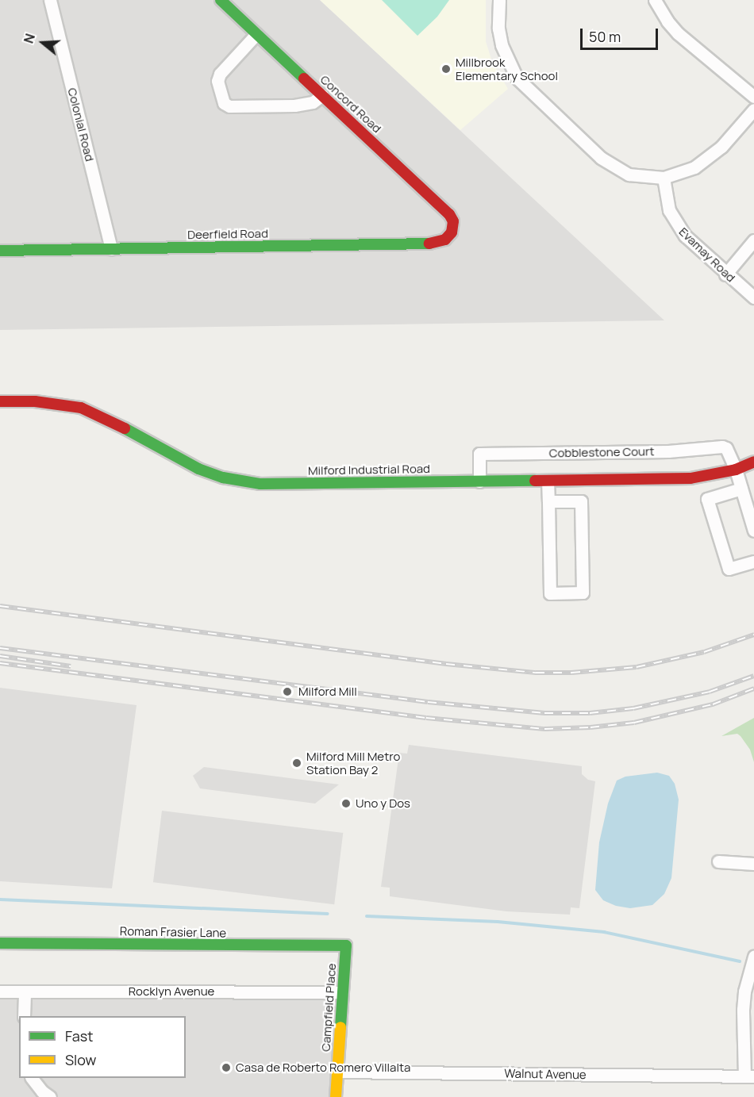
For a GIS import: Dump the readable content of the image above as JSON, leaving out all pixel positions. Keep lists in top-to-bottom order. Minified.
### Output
{"streets":{"street":["Concord Road","Colonial Road","Deerfield Road","Evamay Road","Cobblestone Court","Milford Industrial Road","Roman Frasier Lane","Rocklyn Avenue","Campfield Place","Walnut Avenue"]},"crossings":[["Concord Road","Deerfield Road"],["Colonial Road","Deerfield Road"],["Cobblestone Court","Milford Industrial Road"],["Roman Frasier Lane","Campfield Place"],["Rocklyn Avenue","Campfield Place"],["Campfield Place","Walnut Avenue"]],"places":["Millbrook Elementary School","Milford Mill","Milford Mill Metro Station Bay 2","Uno y Dos","Casa de Roberto Romero Villalta"],"legend":["Fast","Slow"],"scale_bar":"50 m","north":"left"}
